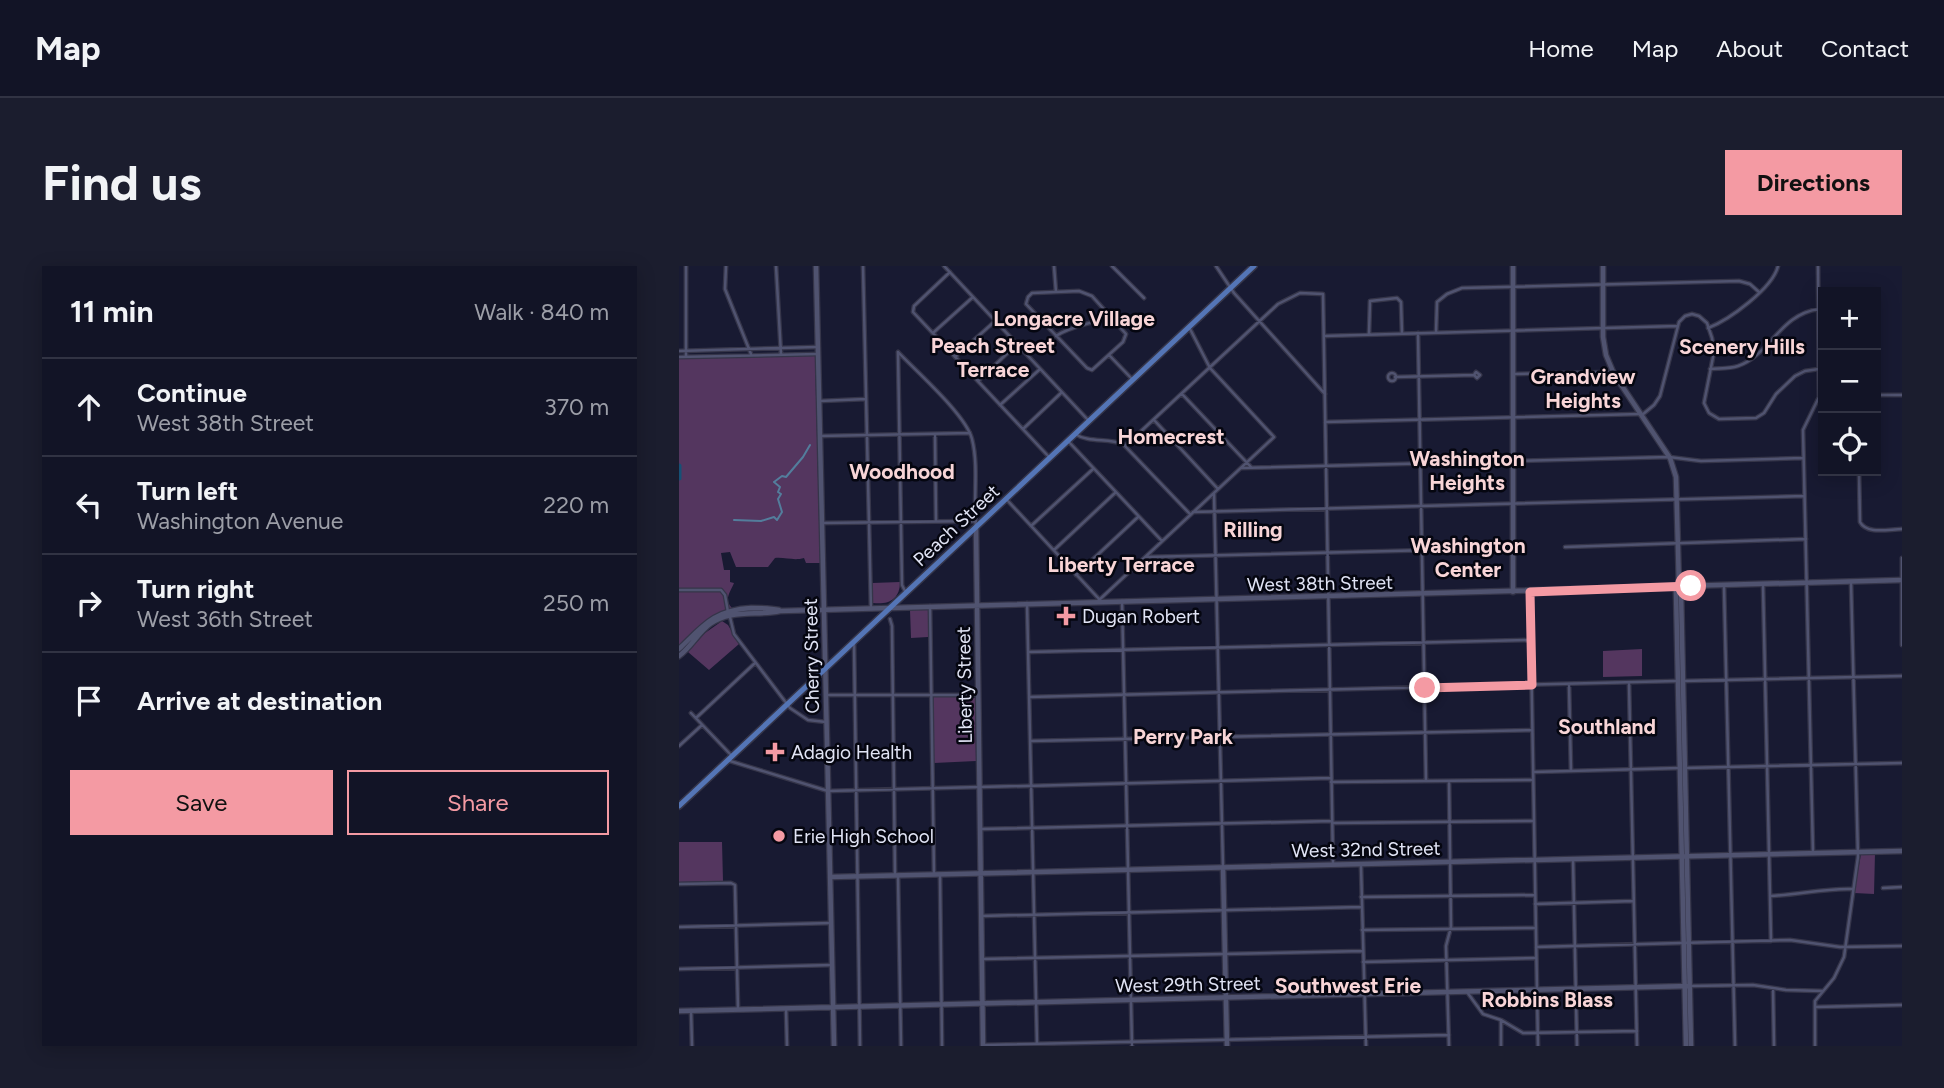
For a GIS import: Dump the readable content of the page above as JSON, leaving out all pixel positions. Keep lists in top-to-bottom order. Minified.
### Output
{"streets":{"main road":["Peach Street"],"street":["West 38th Street","Cherry Street","Liberty Street","West 32nd Street","West 29th Street"]},"crossings":[["Peach Street","West 38th Street"],["Peach Street","Cherry Street"],["Peach Street","Liberty Street"],["West 38th Street","Cherry Street"],["West 38th Street","Liberty Street"],["Cherry Street","West 32nd Street"],["Cherry Street","West 29th Street"],["Liberty Street","West 32nd Street"],["Liberty Street","West 29th Street"]],"districts":["Longacre Village","Peach Street Terrace","Scenery Hills","Grandview Heights","Homecrest","Washington Heights","Woodhood","Rilling","Washington Center","Liberty Terrace","Southland","Perry Park","Southwest Erie","Robbins Blass"],"places":{"health":["Dugan Robert","Adagio Health"],"other":["Erie High School"]},"page":{"header":"Map","nav":["Home","Map","About","Contact"],"buttons":["Directions",["Save","Share"]],"title":"Find us","heading":["11 min","Walk · 840 m"],"map_buttons":["+","−"],"list":[["Continue","West 38th Street","370 m"],["Turn left","Washington Avenue","220 m"],["Turn right","West 36th Street","250 m"],"Arrive at destination"]}}
